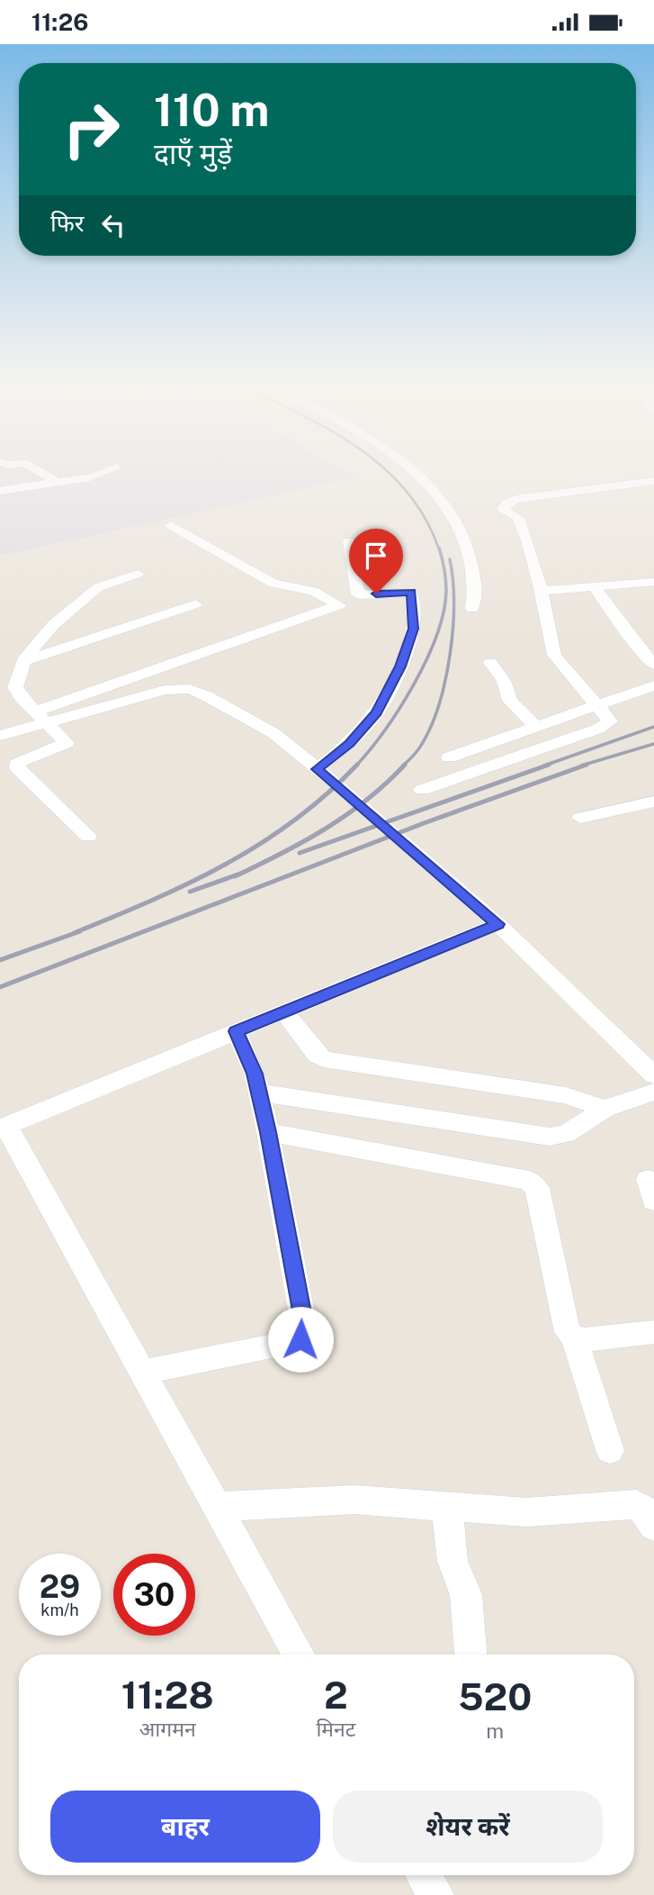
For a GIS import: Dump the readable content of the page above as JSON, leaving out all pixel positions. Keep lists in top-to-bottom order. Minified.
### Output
{"page":{"status":"11:26","turn":["110 m","दाएँ मुड़ें"],"then":"फिर","speed":"29 km/h","limit":"30","eta":["11:28","आगमन","2","मिनट","520","m"],"buttons":["बाहर","शेयर करें"]}}
